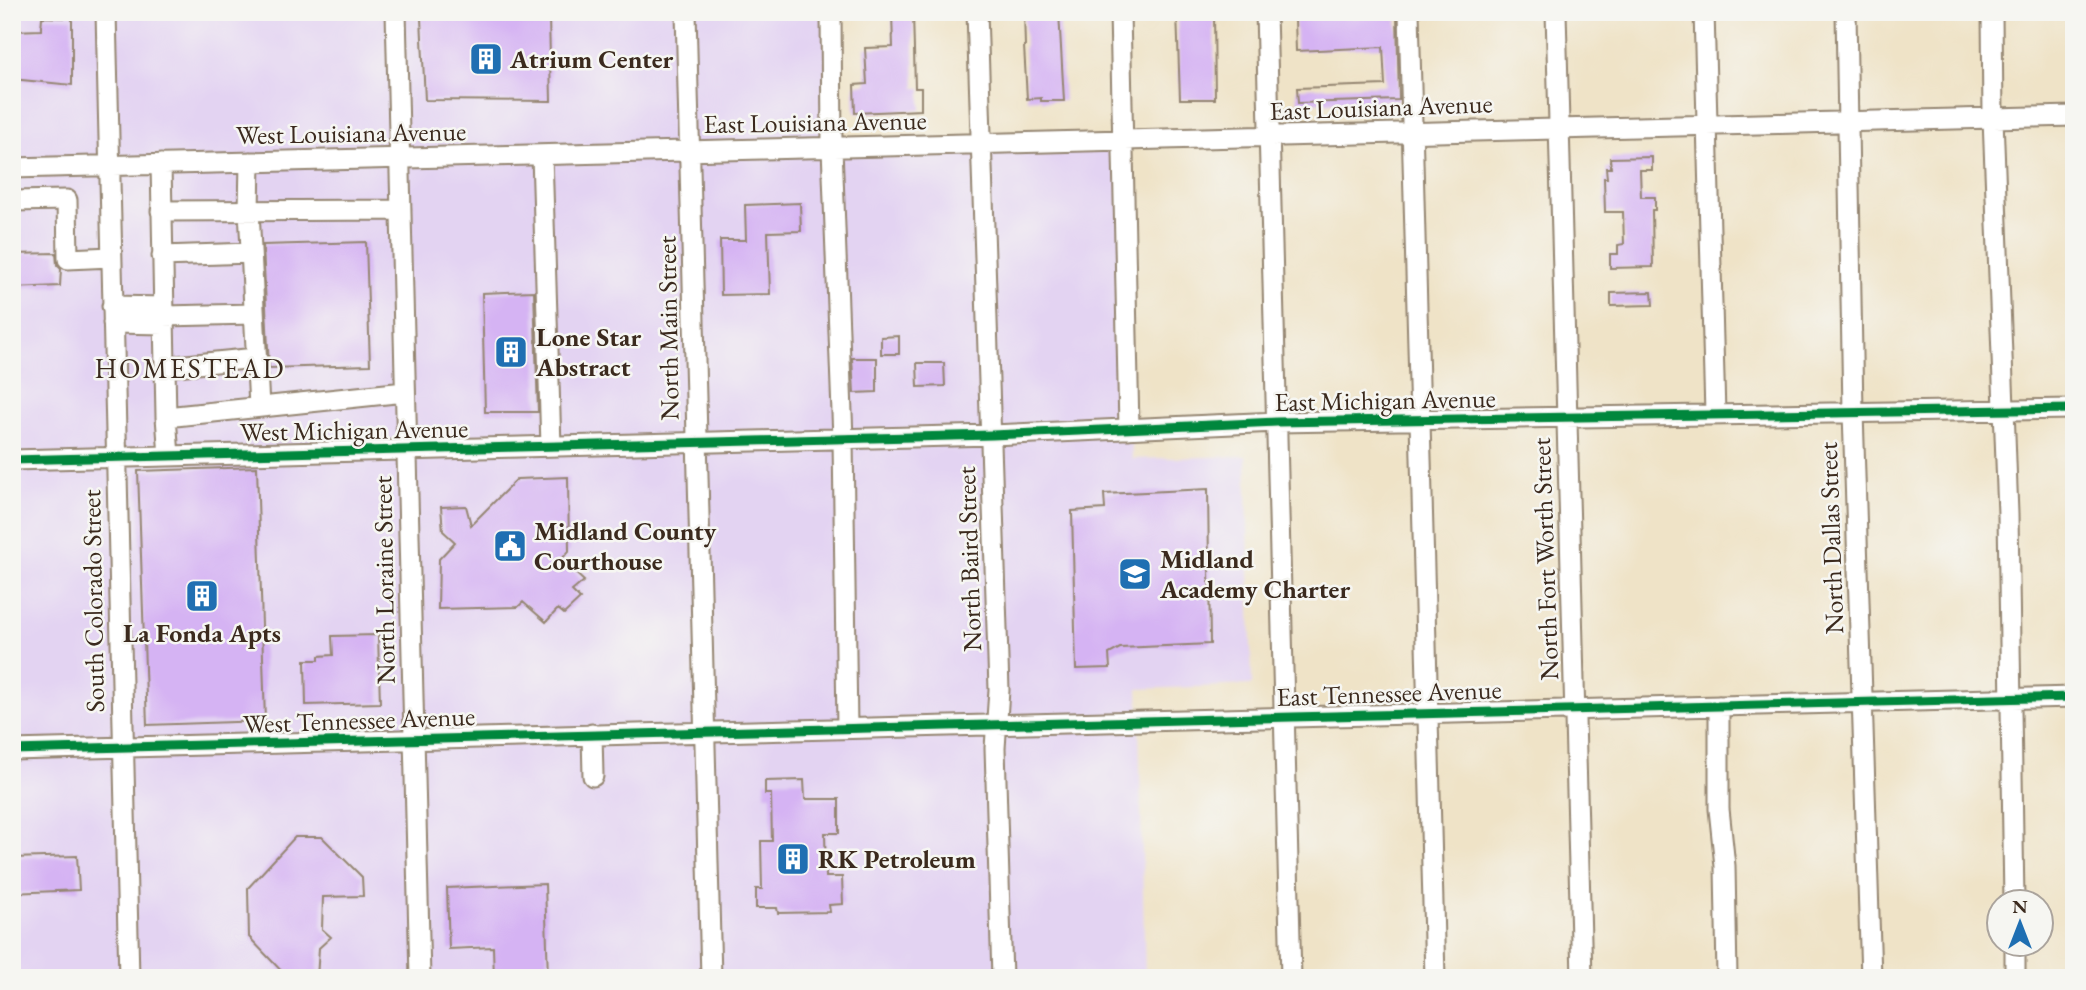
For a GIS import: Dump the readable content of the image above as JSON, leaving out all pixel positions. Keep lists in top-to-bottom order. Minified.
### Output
{"streets":{"street":["East Louisiana Avenue","West Louisiana Avenue","North Main Street","East Michigan Avenue","West Michigan Avenue","North Dallas Street","North Baird Street","North Fort Worth Street","North Loraine Street","South Colorado Street","East Tennessee Avenue","West Tennessee Avenue"]},"crossings":[["East Louisiana Avenue","West Louisiana Avenue"],["East Louisiana Avenue","North Main Street"],["East Louisiana Avenue","North Dallas Street"],["East Louisiana Avenue","North Baird Street"],["East Louisiana Avenue","North Fort Worth Street"],["West Louisiana Avenue","North Main Street"],["West Louisiana Avenue","North Loraine Street"],["West Louisiana Avenue","South Colorado Street"],["North Main Street","East Michigan Avenue"],["North Main Street","West Michigan Avenue"],["North Main Street","East Tennessee Avenue"],["North Main Street","West Tennessee Avenue"],["East Michigan Avenue","West Michigan Avenue"],["East Michigan Avenue","North Dallas Street"],["East Michigan Avenue","North Baird Street"],["East Michigan Avenue","North Fort Worth Street"],["West Michigan Avenue","North Loraine Street"],["West Michigan Avenue","South Colorado Street"],["North Dallas Street","East Tennessee Avenue"],["North Baird Street","East Tennessee Avenue"],["North Fort Worth Street","East Tennessee Avenue"],["North Loraine Street","West Tennessee Avenue"],["South Colorado Street","West Tennessee Avenue"],["East Tennessee Avenue","West Tennessee Avenue"]],"districts":["HOMESTEAD"],"places":{"building":["Atrium Center","Lone Star Abstract","La Fonda Apts","RK Petroleum"],"public building":["Midland County Courthouse"],"school or university":["Midland Academy Charter"]},"north":"top"}
